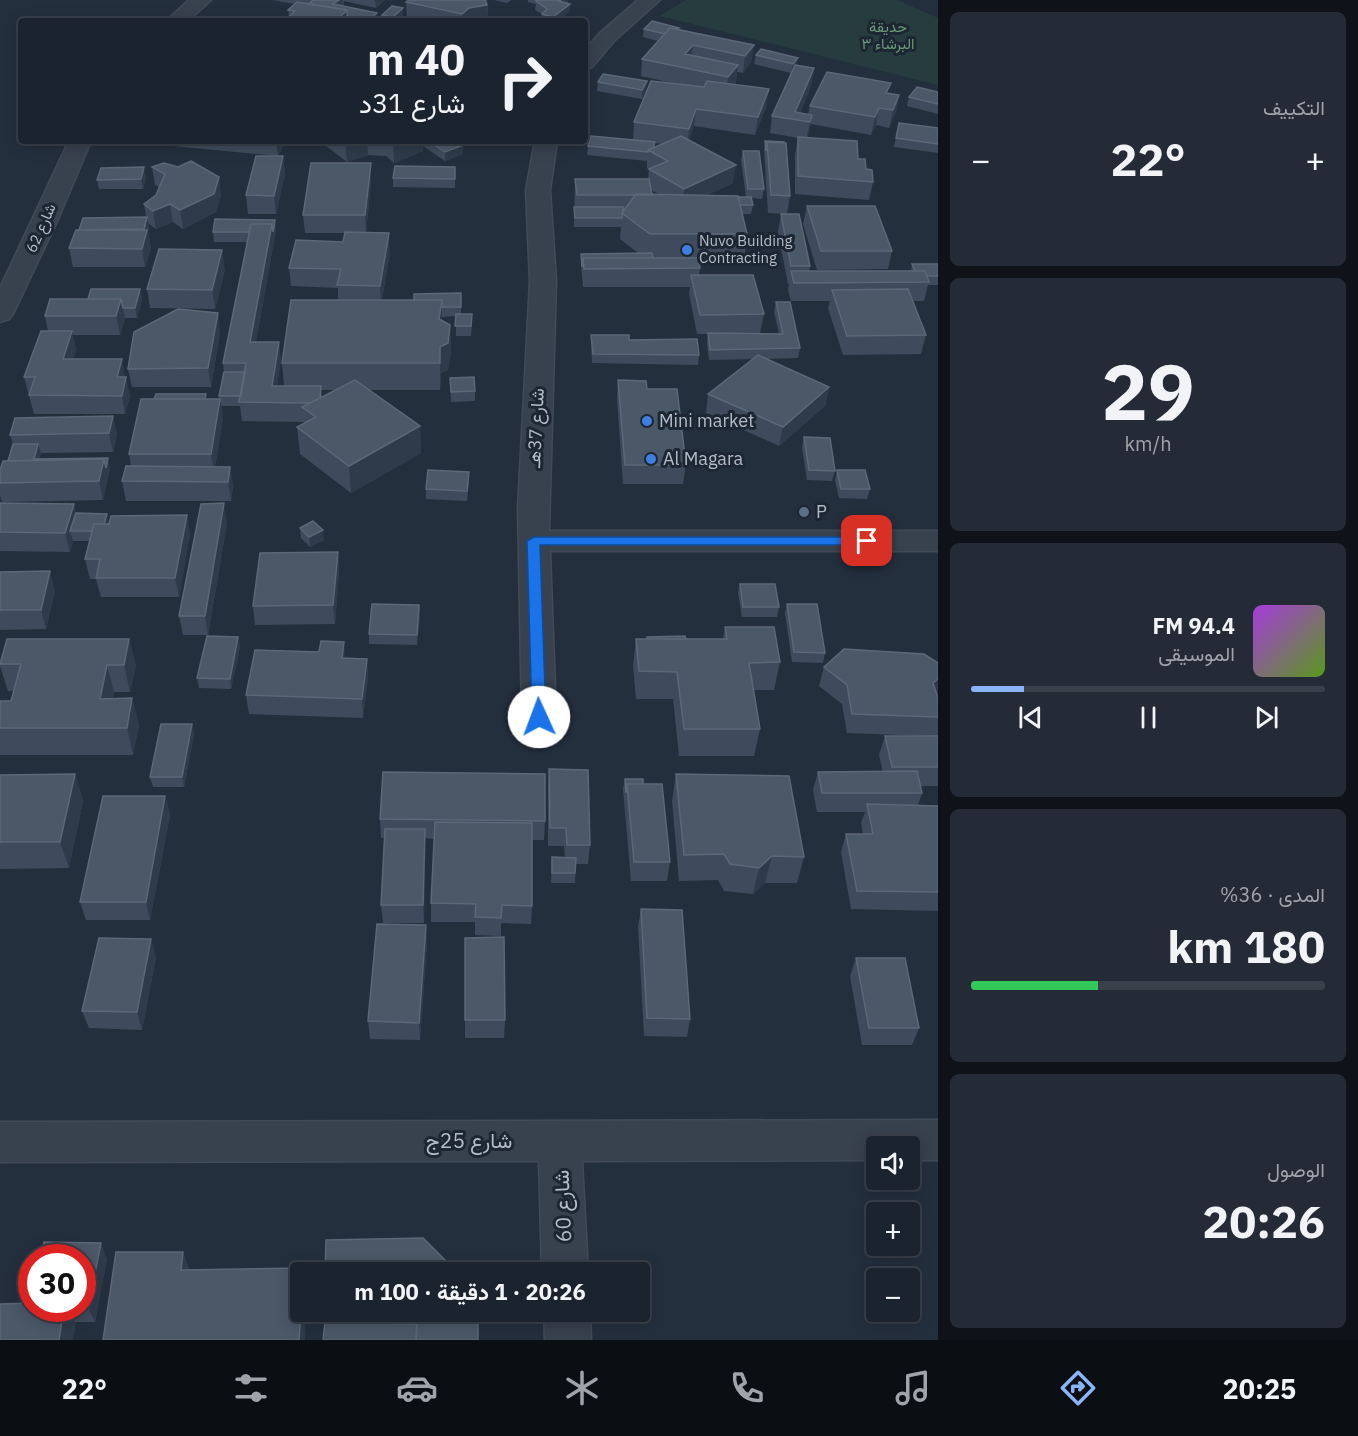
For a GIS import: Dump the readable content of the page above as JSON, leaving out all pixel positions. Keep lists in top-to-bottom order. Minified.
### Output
{"streets":{"street":["شارع 62","شارع 37هـ","شارع 25ج","شارع 60"]},"crossings":[["شارع 25ج","شارع 60"]],"parks":["حديقة البرشاء ٣"],"places":["Nuvo Building Contracting","Mini market","Al Magara","P"],"page":{"tile":["التكييف",["29","km/h"],["المدى · 36%","180 km"],["الوصول","20:26"]],"turn":["40 m","شارع 31د"],"heat":["−","22°","+"],"song":["94.4 FM","الموسيقى"],"map_buttons":["+","−"],"limit":"30","trip":"20:26 · 1 دقيقة · 100 m","tabs":["20:25","22°"]}}
